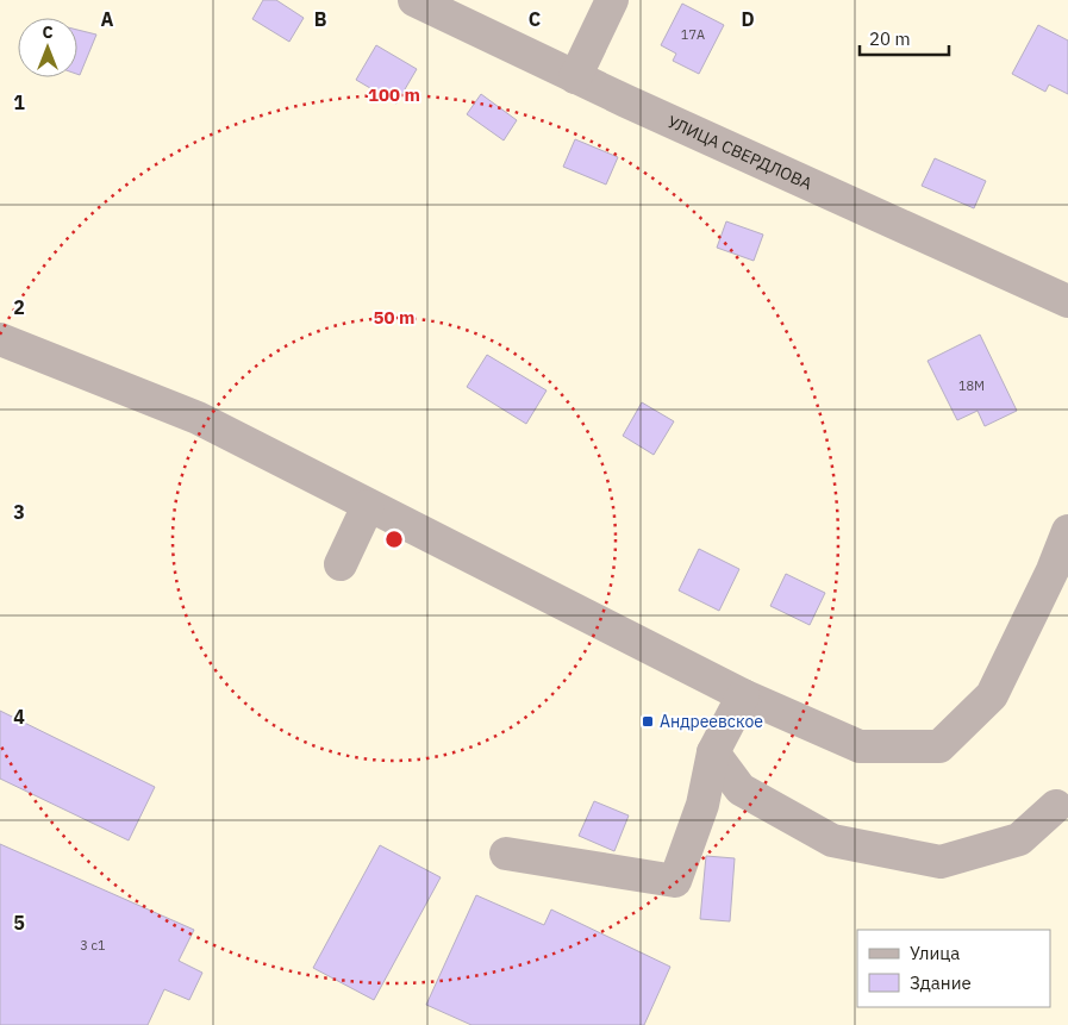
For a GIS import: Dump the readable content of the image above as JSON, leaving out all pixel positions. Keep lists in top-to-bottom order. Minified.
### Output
{"streets":{"street":["УЛИЦА СВЕРДЛОВА"]},"places":{"transit":["Андреевское"]},"house_numbers":["17А","18М","3 с1"],"legend":["Улица","Здание"],"scale_bar":"20 m","north":"top","grid":{"columns":["A","B","C","D"],"rows":["1","2","3","4","5"]},"rings":["100 m","50 m"]}
